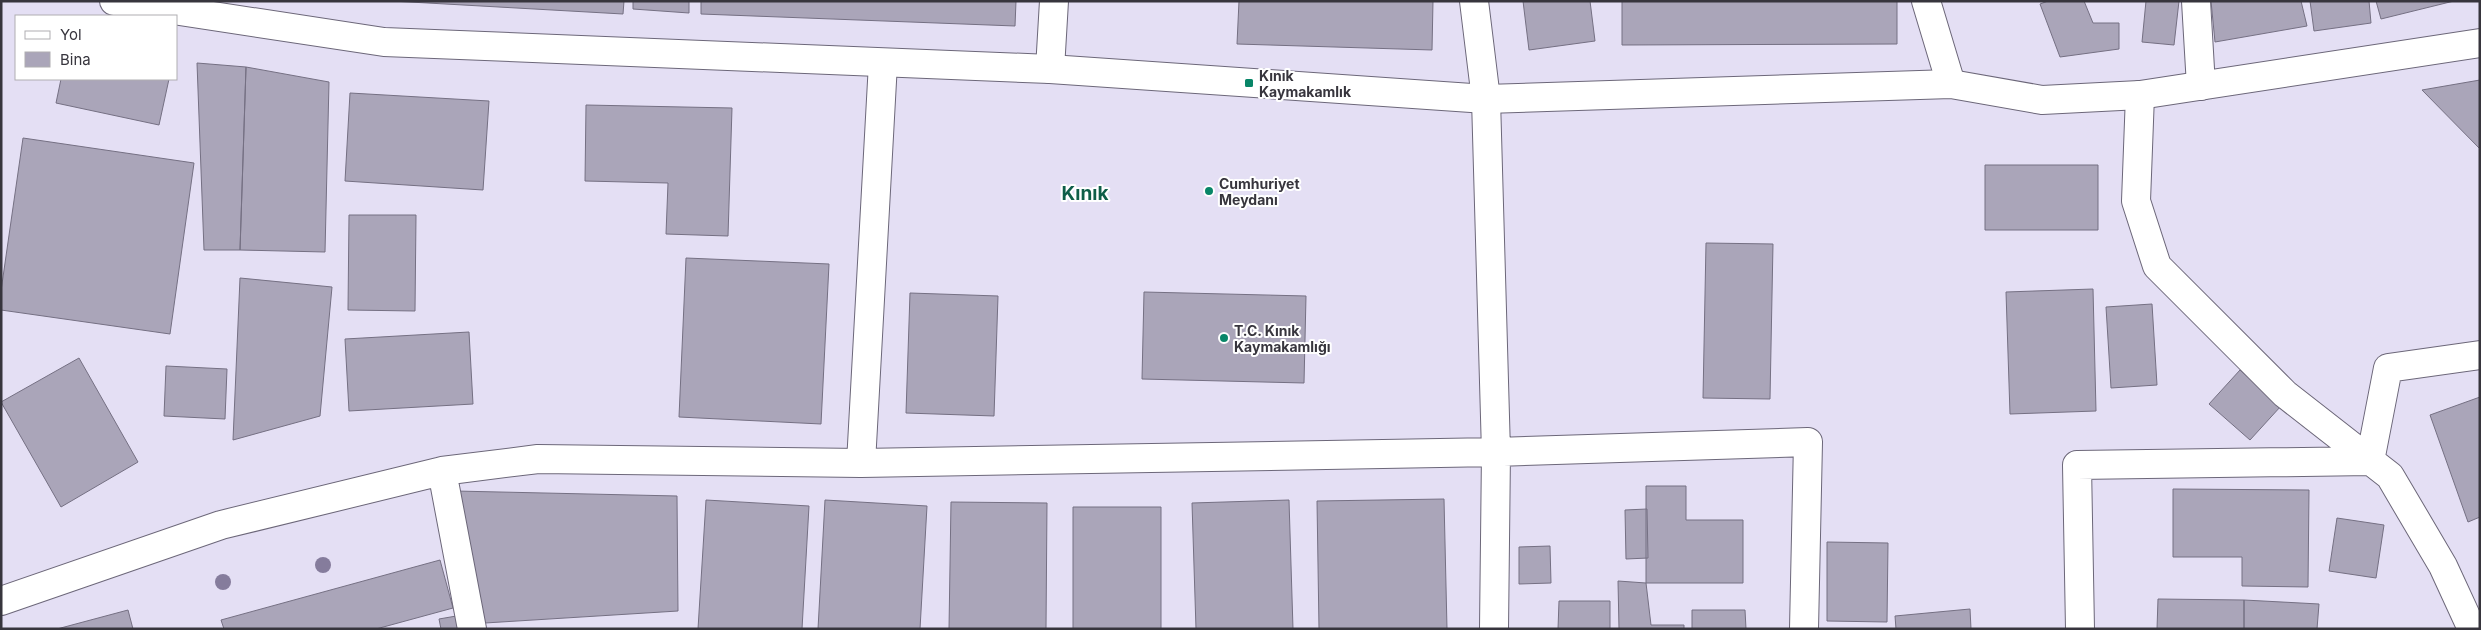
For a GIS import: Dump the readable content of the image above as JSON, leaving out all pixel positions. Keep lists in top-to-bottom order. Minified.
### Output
{"districts":["Kınık"],"places":{"transit":["Kınık Kaymakamlık"],"other":["Cumhuriyet Meydanı","T.C. Kınık Kaymakamlığı"]},"legend":["Yol","Bina"]}
